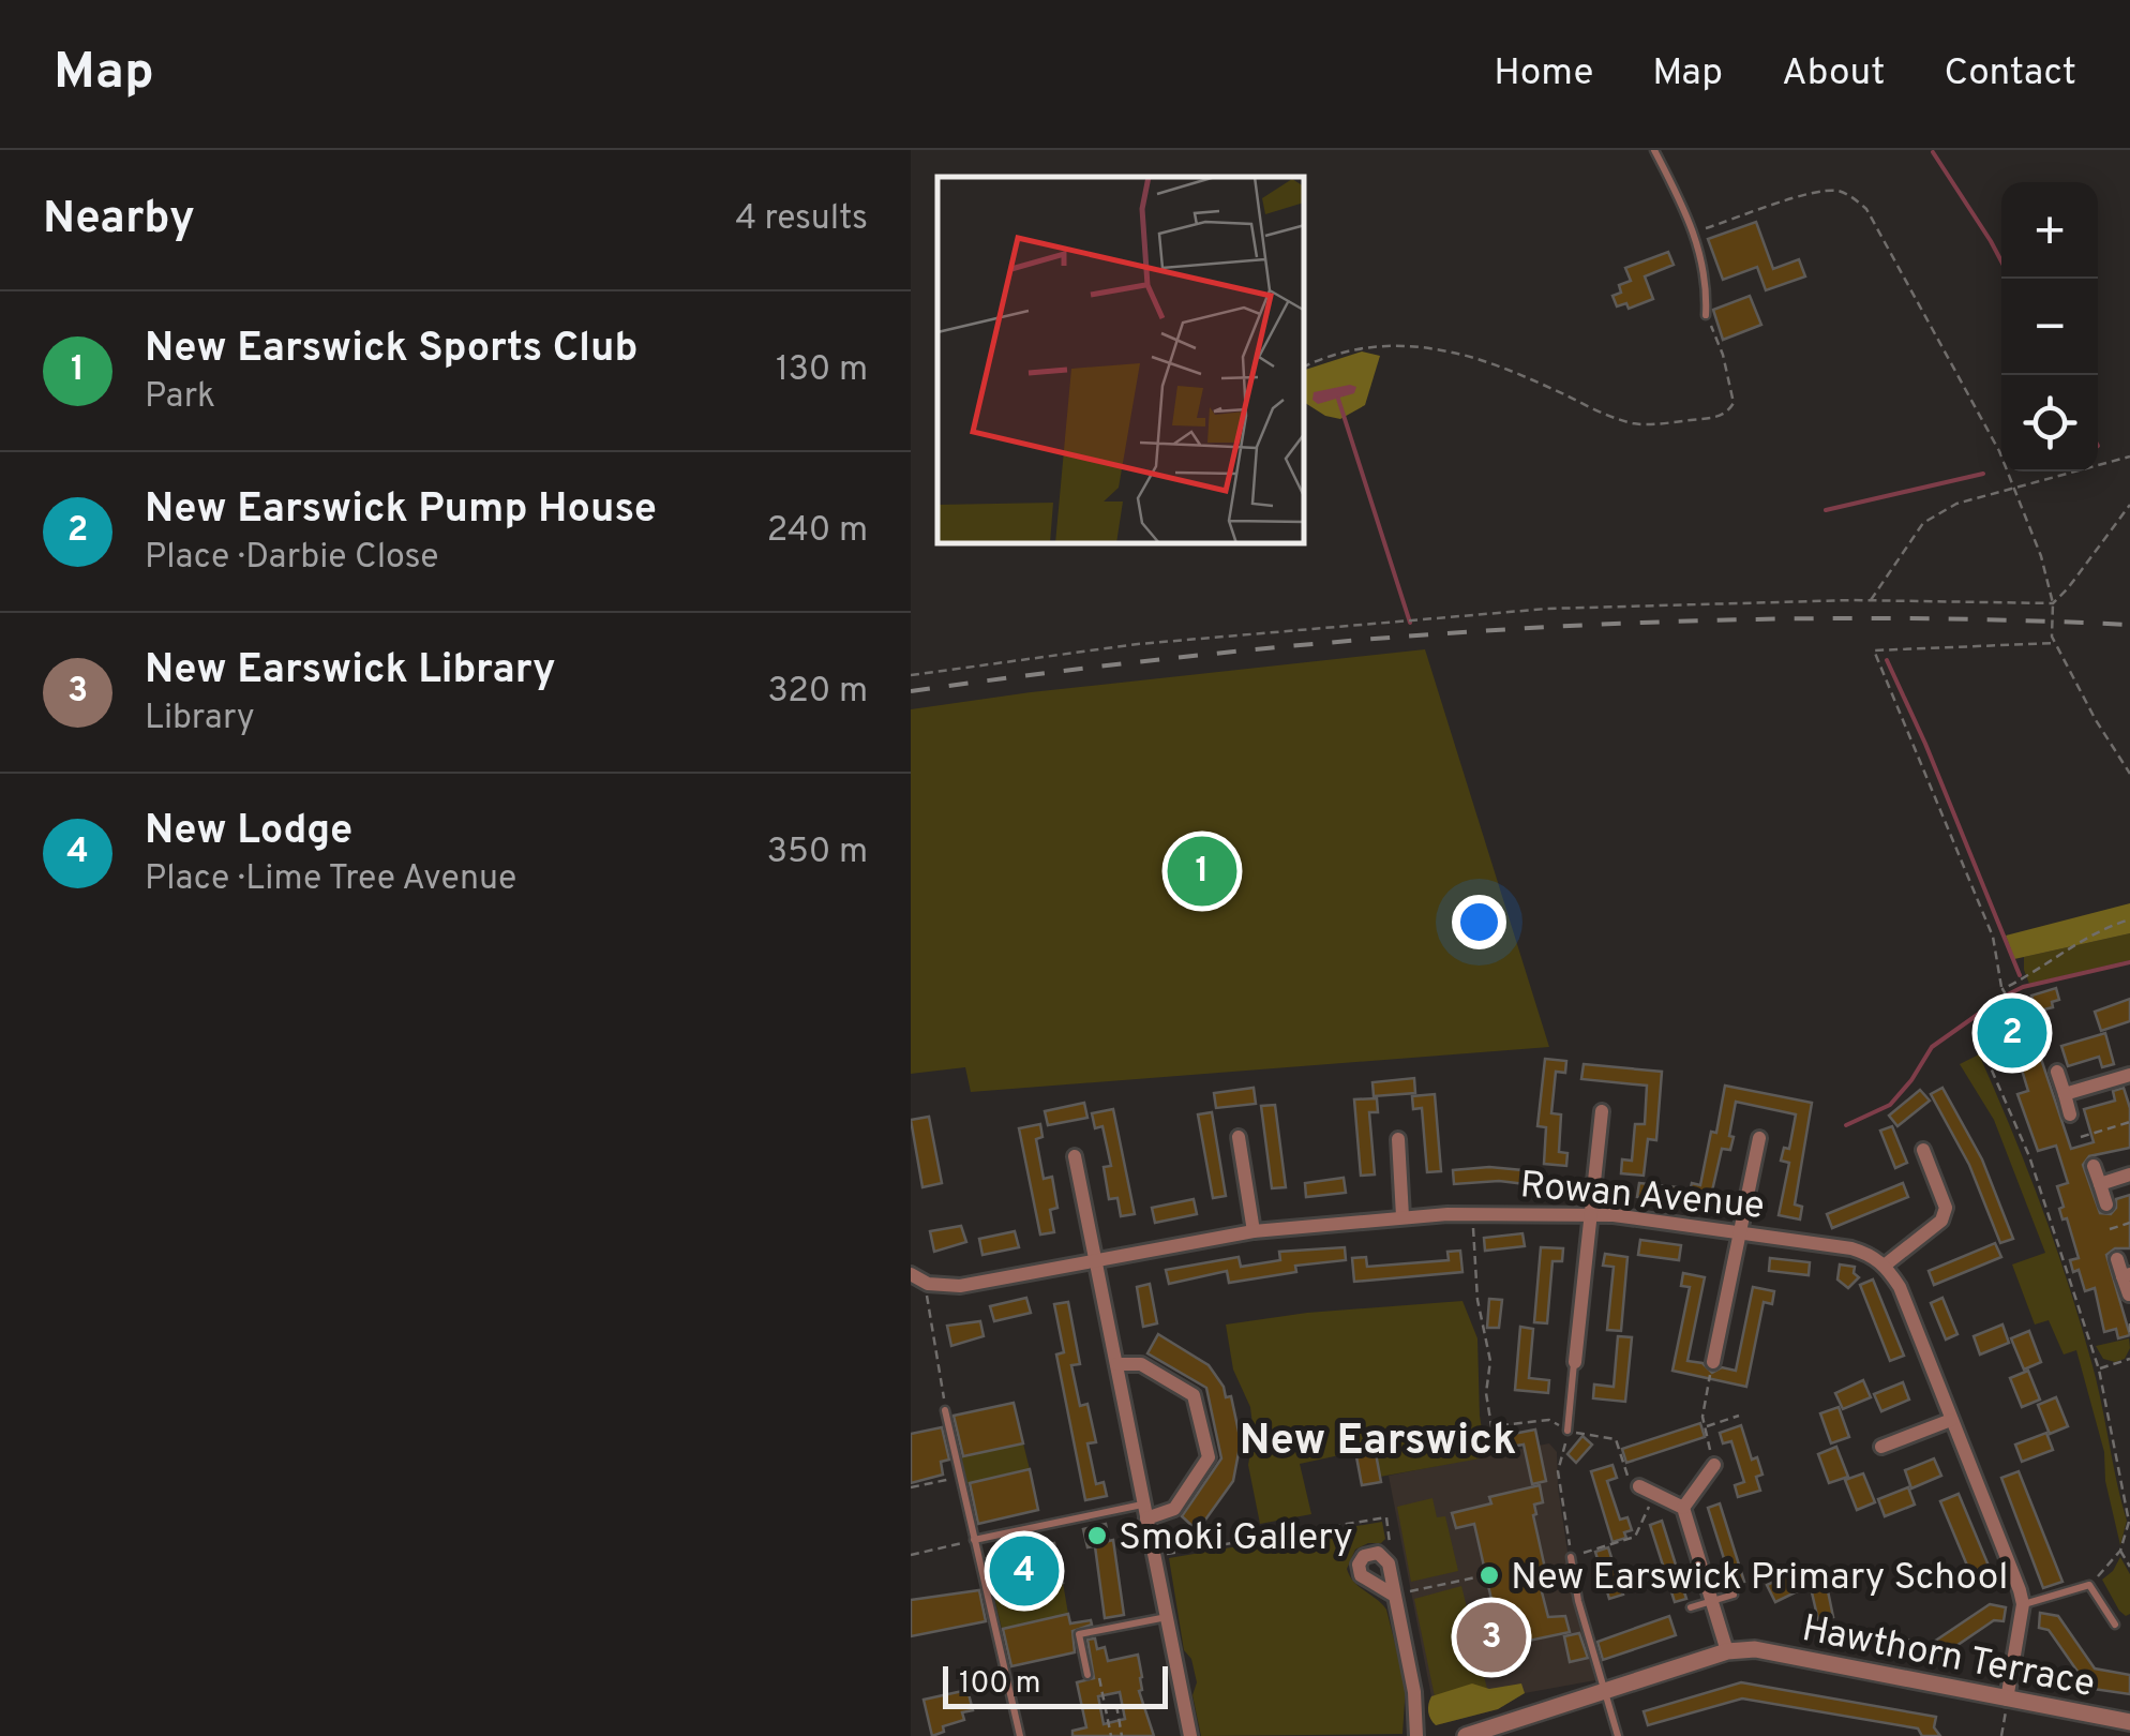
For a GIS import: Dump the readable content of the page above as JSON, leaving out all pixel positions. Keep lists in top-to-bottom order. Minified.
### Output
{"streets":{"street":["Rowan Avenue","Hawthorn Terrace"]},"districts":["New Earswick"],"places":["Smoki Gallery","New Earswick Primary School"],"scale_bar":"100 m","page":{"header":"Map","nav":["Home","Map","About","Contact"],"heading":["Nearby","4 results"],"map_buttons":["+","−"],"list":[{"mark":"1","name":"New Earswick Sports Club","note":"Park","value":"130 m"},{"mark":"2","name":"New Earswick Pump House","note":"Place · Darbie Close","value":"240 m"},{"mark":"3","name":"New Earswick Library","note":"Library","value":"320 m"},{"mark":"4","name":"New Lodge","note":"Place · Lime Tree Avenue","value":"350 m"}],"pins":["1","2","4","3"],"scale":"100 m"}}
